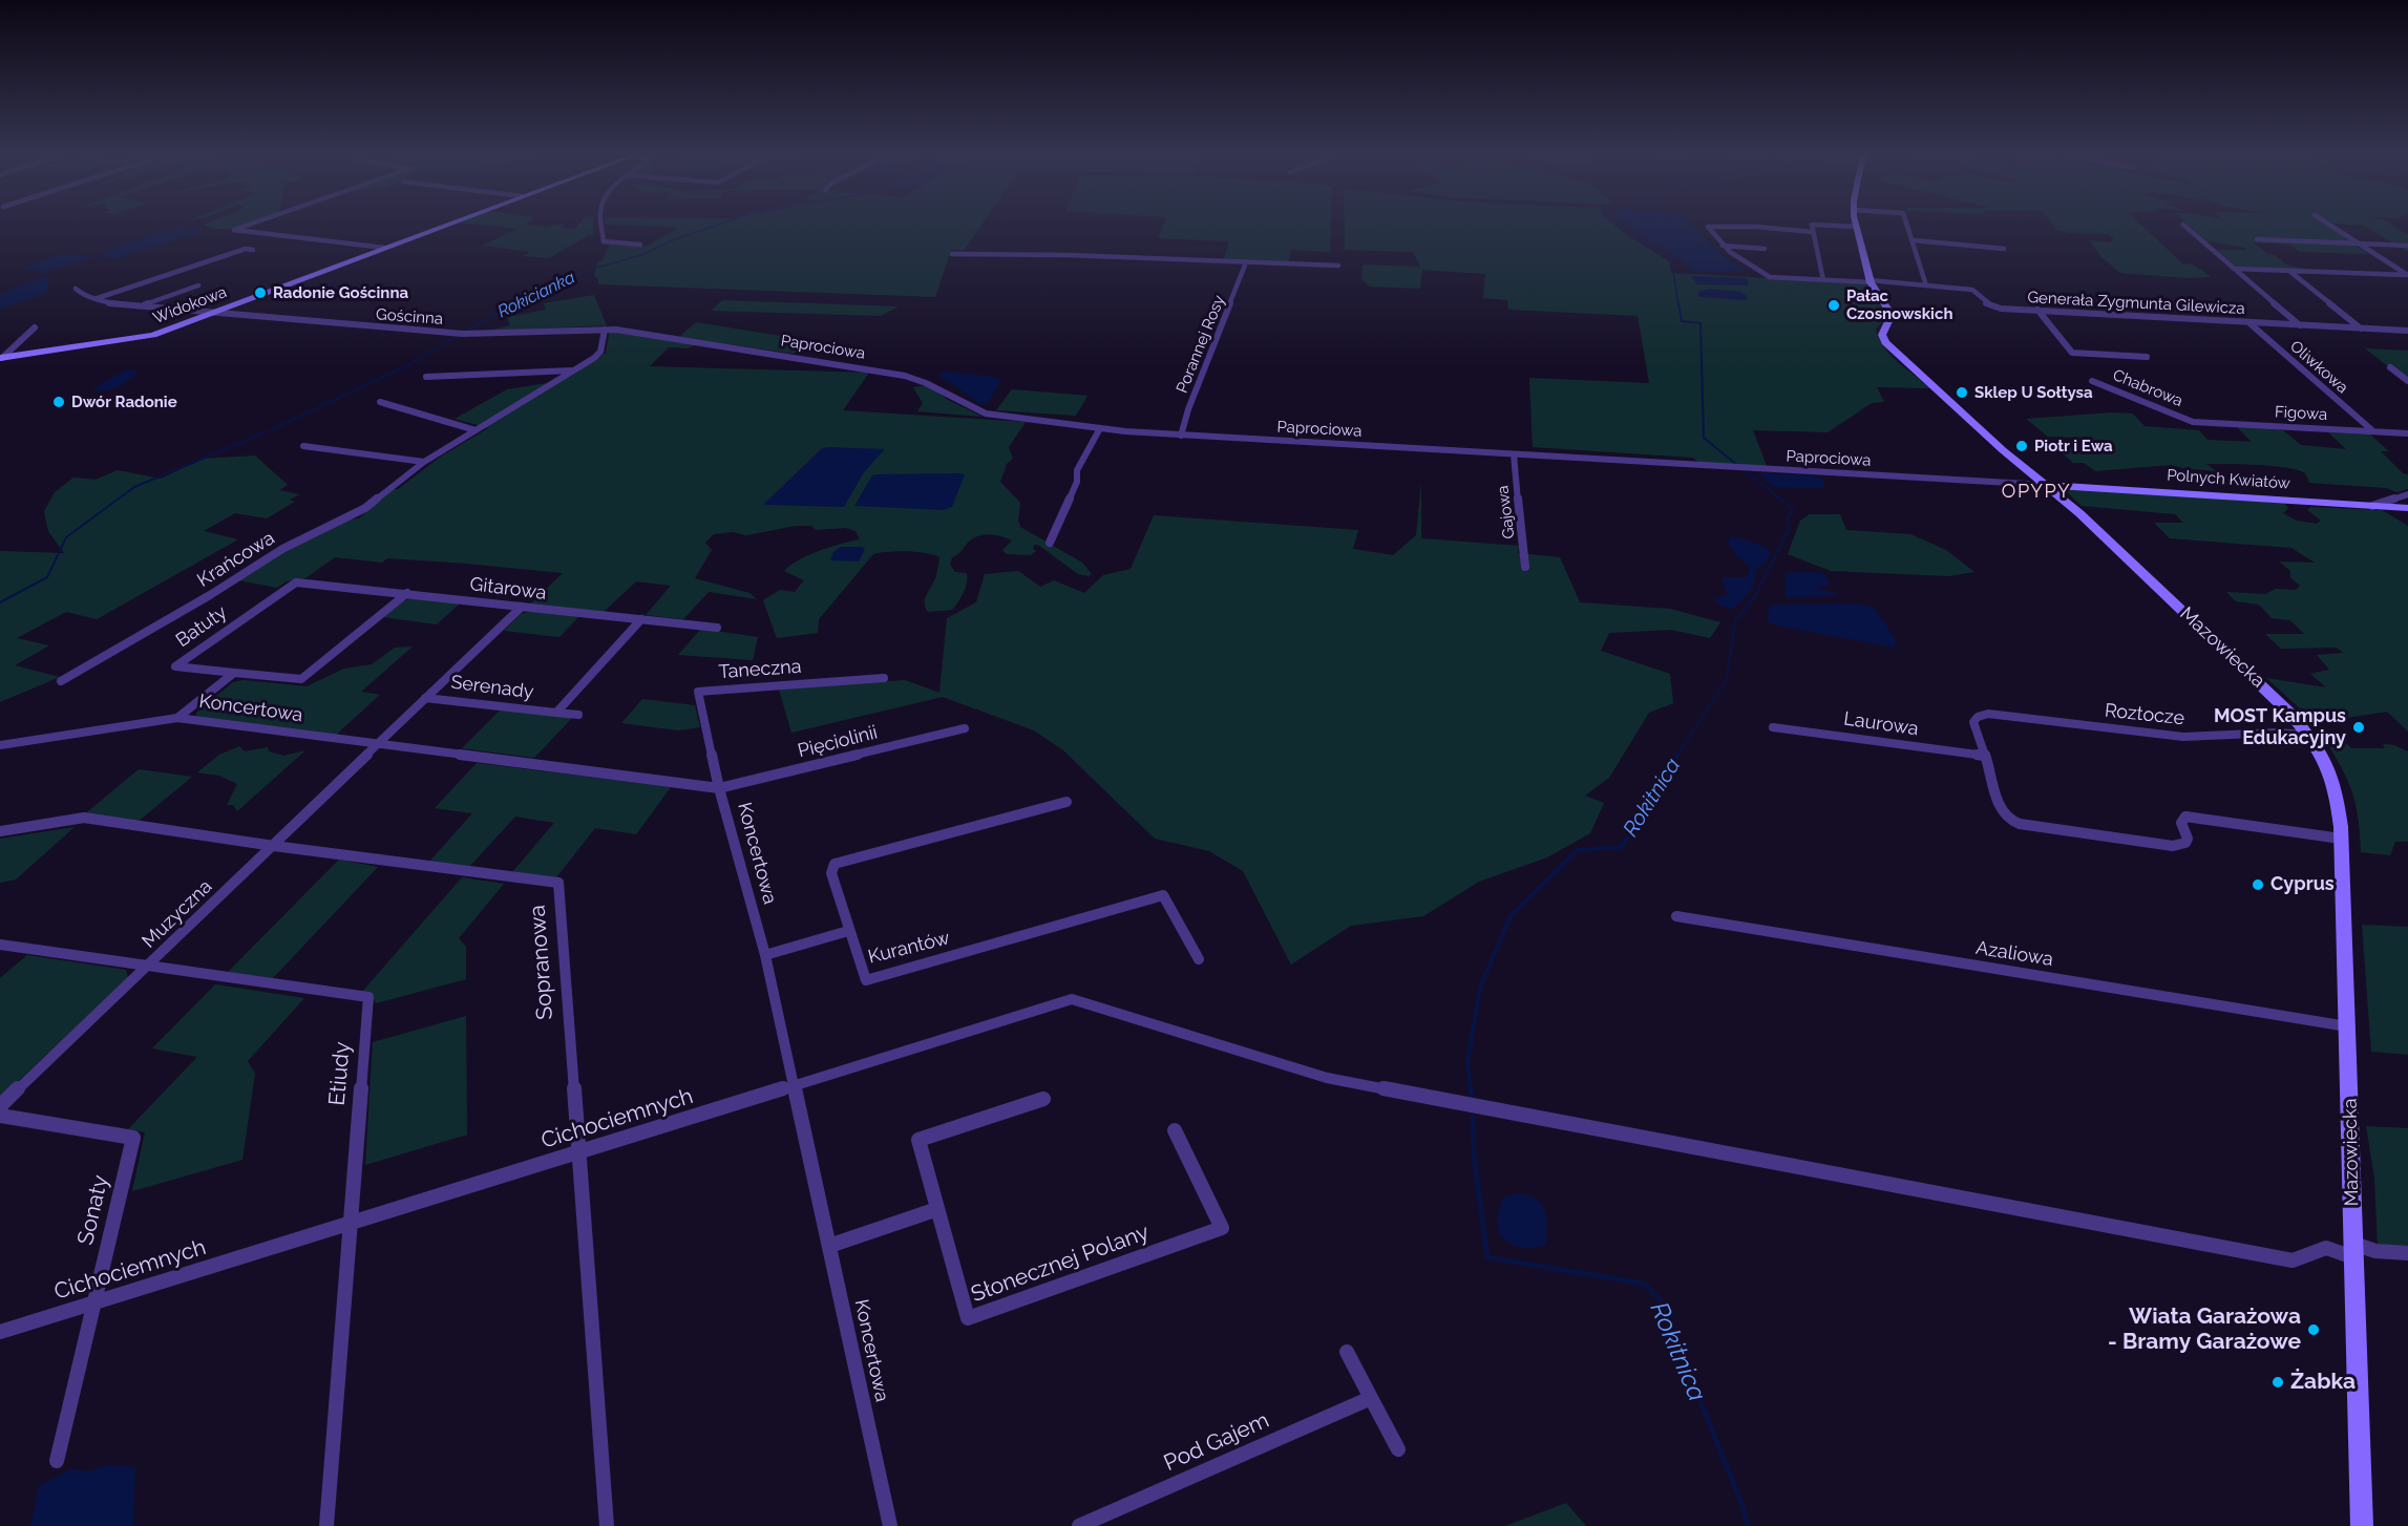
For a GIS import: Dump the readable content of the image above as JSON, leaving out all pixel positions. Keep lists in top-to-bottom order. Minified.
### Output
{"streets":{"street":["Generała Zygmunta Gilewicza","Widokowa","Gościnna","Porannej Rosy","Paprociowa","Oliwkowa","Chabrowa","Figowa","Polnych Kwiatów","Gajowa","Krańcowa","Gitarowa","Batuty","Mazowiecka","Taneczna","Serenady","Koncertowa","Roztocze","Laurowa","Pięciolinii","Muzyczna","Kurantów","Azaliowa","Sopranowa","Etiudy","Cichociemnych","Sonaty","Słonecznej Polany","Pod Gajem"]},"crossings":[["Generała Zygmunta Gilewicza","Oliwkowa"],["Generała Zygmunta Gilewicza","Mazowiecka"],["Widokowa","Gościnna"],["Gościnna","Paprociowa"],["Gościnna","Krańcowa"],["Porannej Rosy","Paprociowa"],["Paprociowa","Polnych Kwiatów"],["Paprociowa","Gajowa"],["Paprociowa","Krańcowa"],["Paprociowa","Mazowiecka"],["Oliwkowa","Figowa"],["Chabrowa","Figowa"],["Polnych Kwiatów","Mazowiecka"],["Gitarowa","Batuty"],["Gitarowa","Serenady"],["Mazowiecka","Roztocze"],["Mazowiecka","Azaliowa"],["Mazowiecka","Cichociemnych"],["Taneczna","Koncertowa"],["Taneczna","Pięciolinii"],["Serenady","Koncertowa"],["Serenady","Muzyczna"],["Koncertowa","Pięciolinii"],["Koncertowa","Muzyczna"],["Koncertowa","Cichociemnych"],["Roztocze","Laurowa"],["Muzyczna","Sopranowa"],["Muzyczna","Etiudy"],["Sopranowa","Cichociemnych"],["Etiudy","Cichociemnych"],["Cichociemnych","Sonaty"]],"districts":["OPYPY"],"water":["Rokicianka","Rokitnica"],"places":["Radonie Gościnna","Pałac Czosnowskich","Sklep U Sołtysa","Dwór Radonie","Piotr i Ewa","MOST Kampus Edukacyjny","Cyprus","Wiata Garażowa - Bramy Garażowe","Żabka"]}
